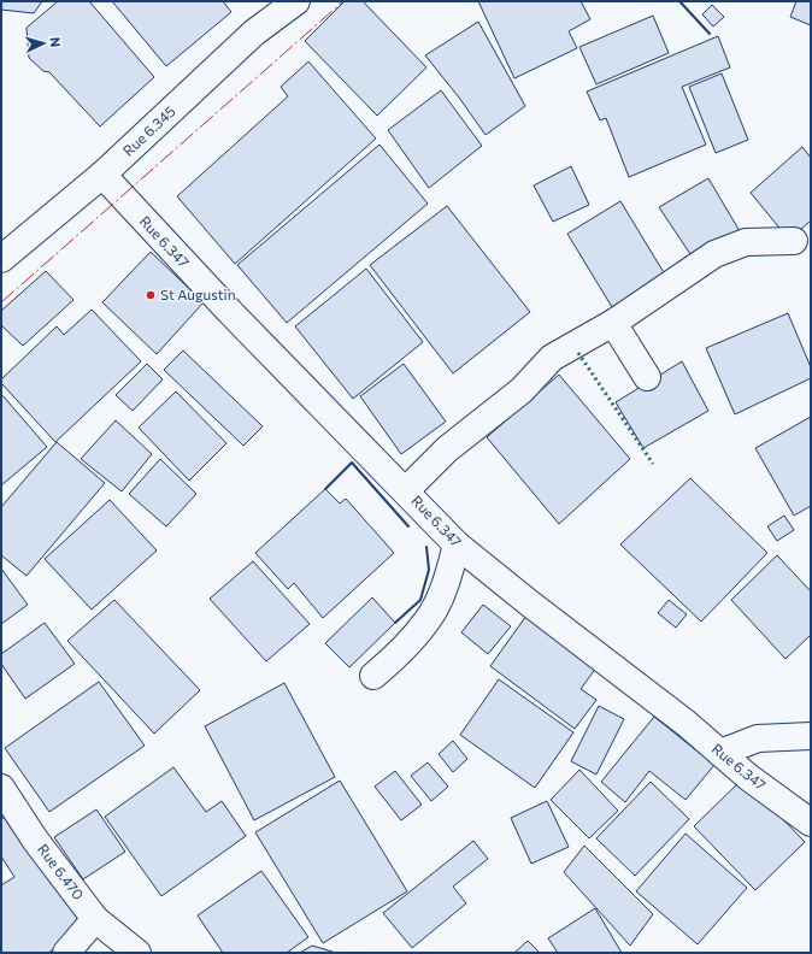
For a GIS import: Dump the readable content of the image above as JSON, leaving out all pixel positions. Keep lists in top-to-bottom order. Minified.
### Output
{"streets":{"street":["Rue 6.345","Rue 6.347","Rue 6.470"]},"crossings":[["Rue 6.345","Rue 6.347"]],"places":["St Augustin"],"north":"right"}
